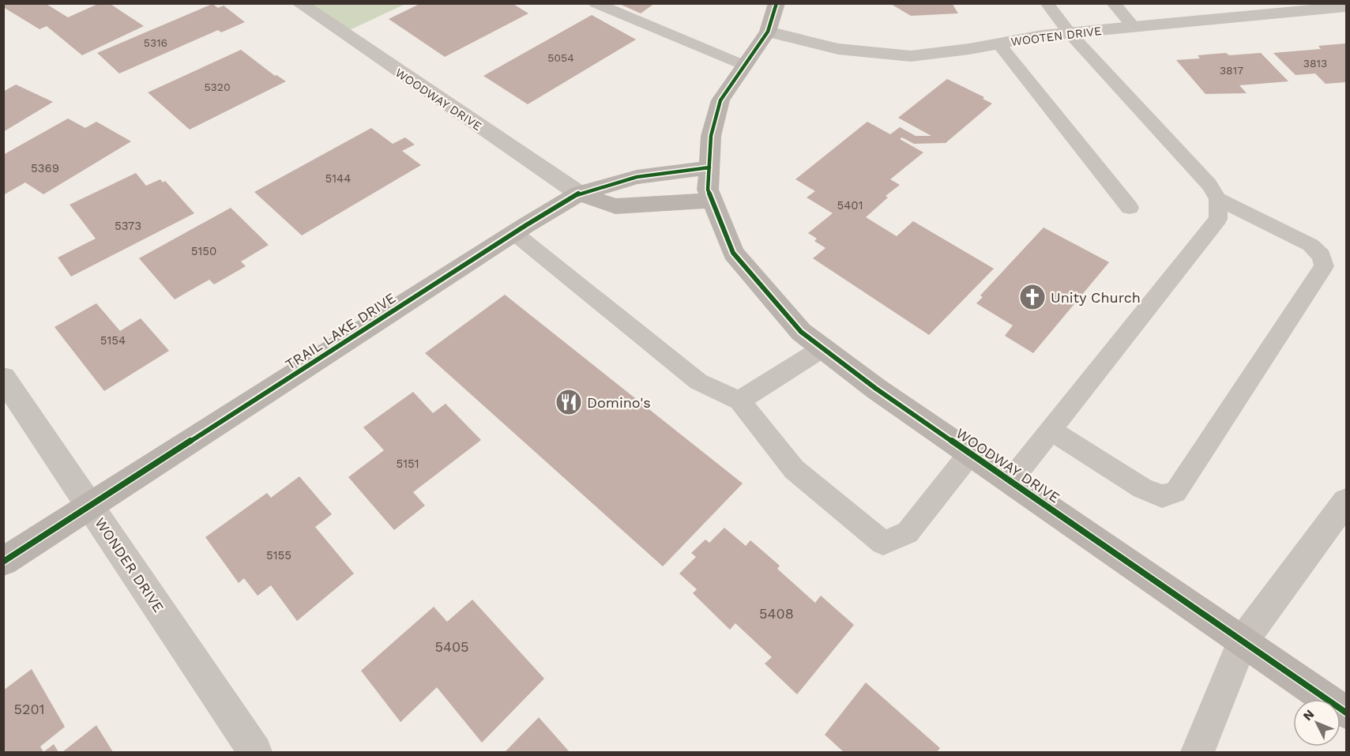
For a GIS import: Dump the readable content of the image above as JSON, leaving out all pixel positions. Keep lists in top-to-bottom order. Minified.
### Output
{"streets":{"street":["WOOTEN DRIVE","WOODWAY DRIVE","TRAIL LAKE DRIVE","WONDER DRIVE"]},"crossings":[["WOODWAY DRIVE","TRAIL LAKE DRIVE"],["TRAIL LAKE DRIVE","WONDER DRIVE"]],"places":{"church":["Unity Church"],"restaurant":["Domino's"]},"house_numbers":["5316","5054","3813","3817","5320","5369","5144","5401","5373","5150","5154","5151","5155","5408","5405","5201"],"north":"top left"}
